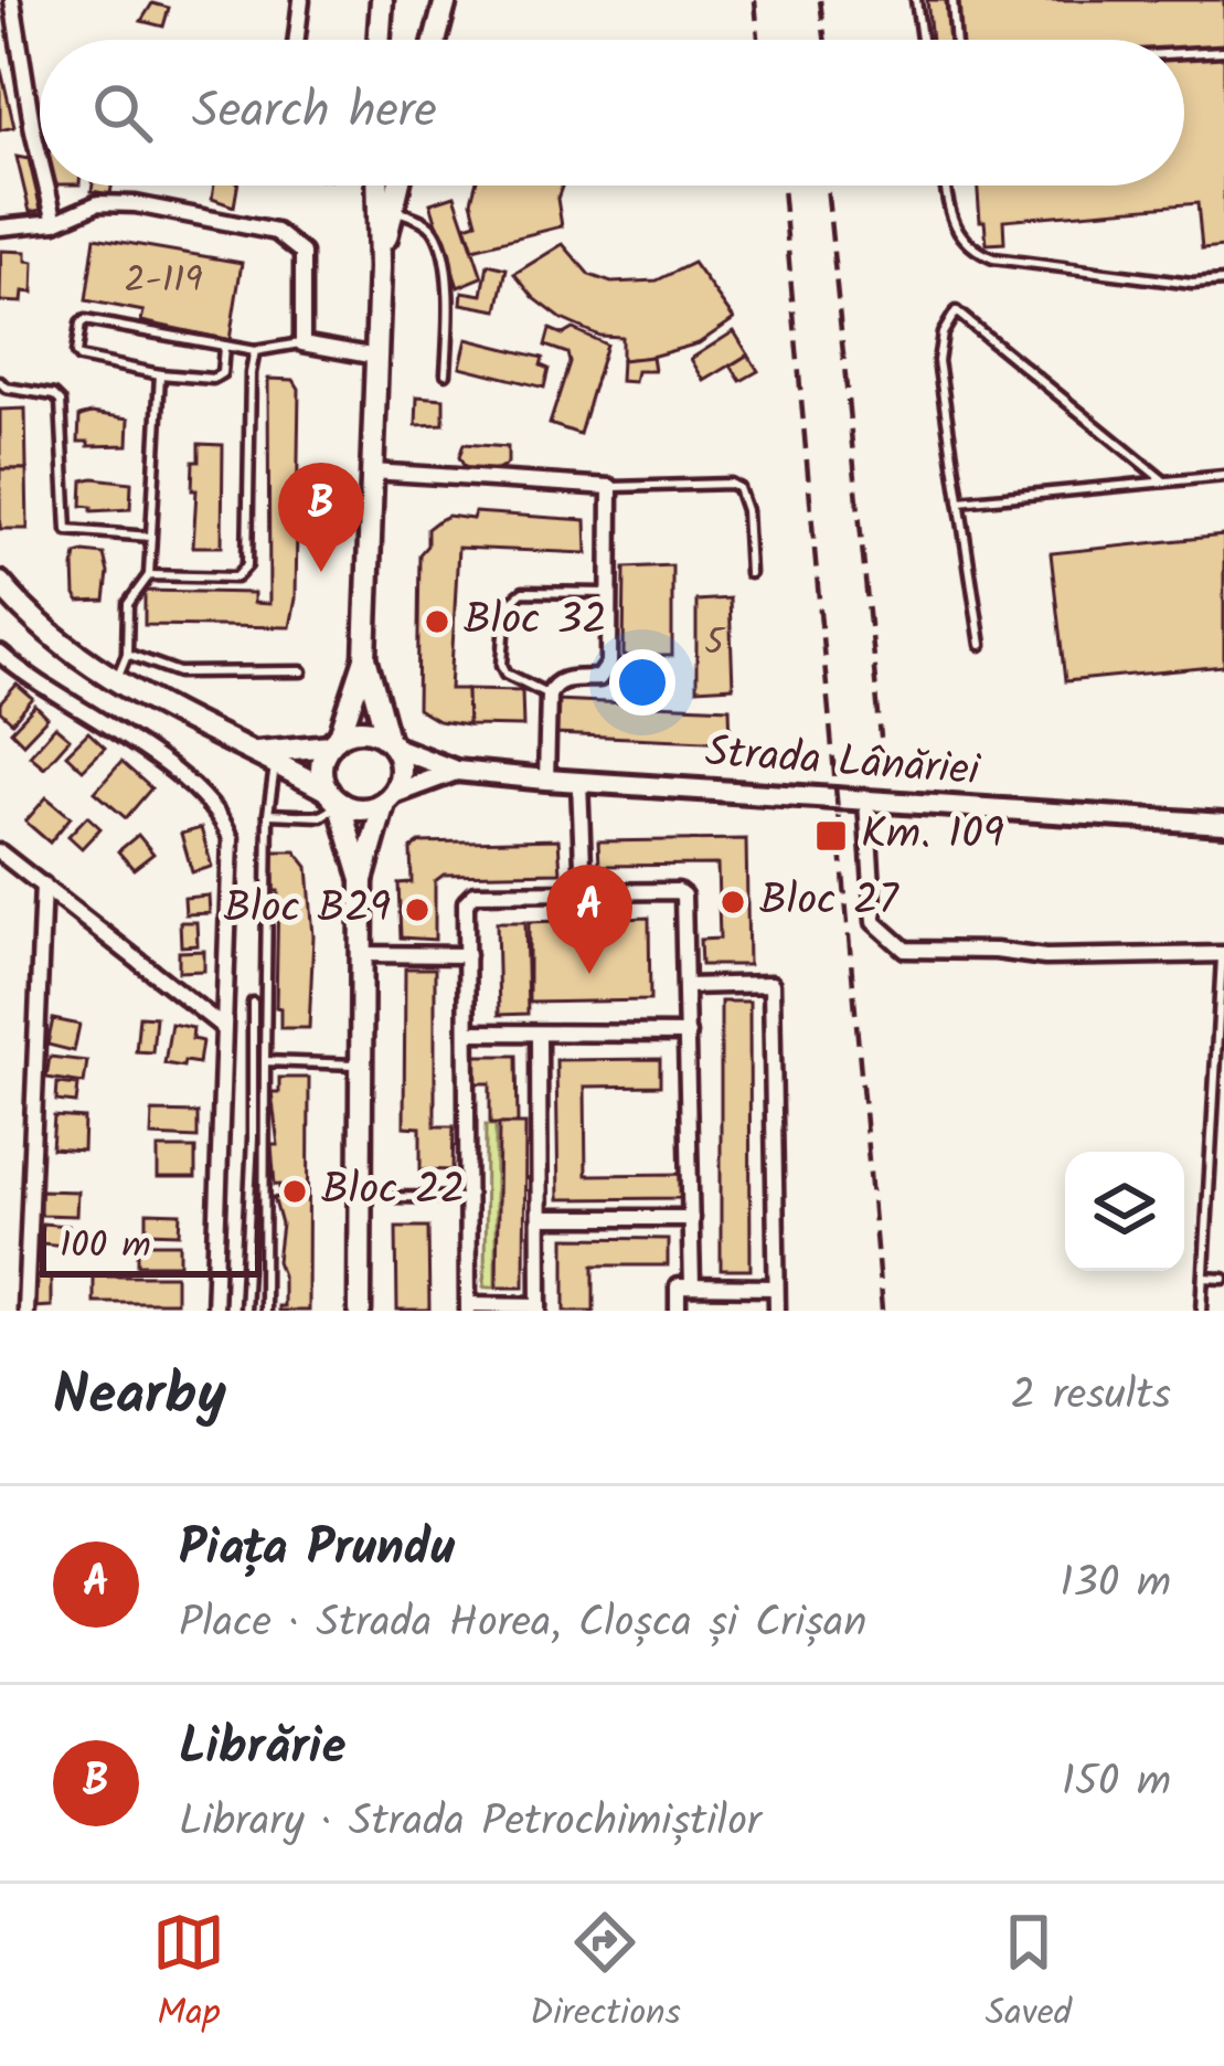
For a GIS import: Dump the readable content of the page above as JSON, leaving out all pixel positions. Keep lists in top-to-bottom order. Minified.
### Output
{"streets":{"street":["Strada Lânăriei"]},"places":{"other":["Bloc 32","Bloc 27","Bloc B29","Bloc 22"],"transit":["Km. 109"]},"house_numbers":["2-119","5"],"scale_bar":"100 m","page":{"search":"Search here","pins":["B","A"],"scale":"100 m","heading":["Nearby","2 results"],"list":[{"mark":"A","name":"Piața Prundu","note":"Place · Strada Horea, Cloșca și Crișan","value":"130 m"},{"mark":"B","name":"Librărie","note":"Library · Strada Petrochimiștilor","value":"150 m"}],"nav":["Map","Directions","Saved"]}}
